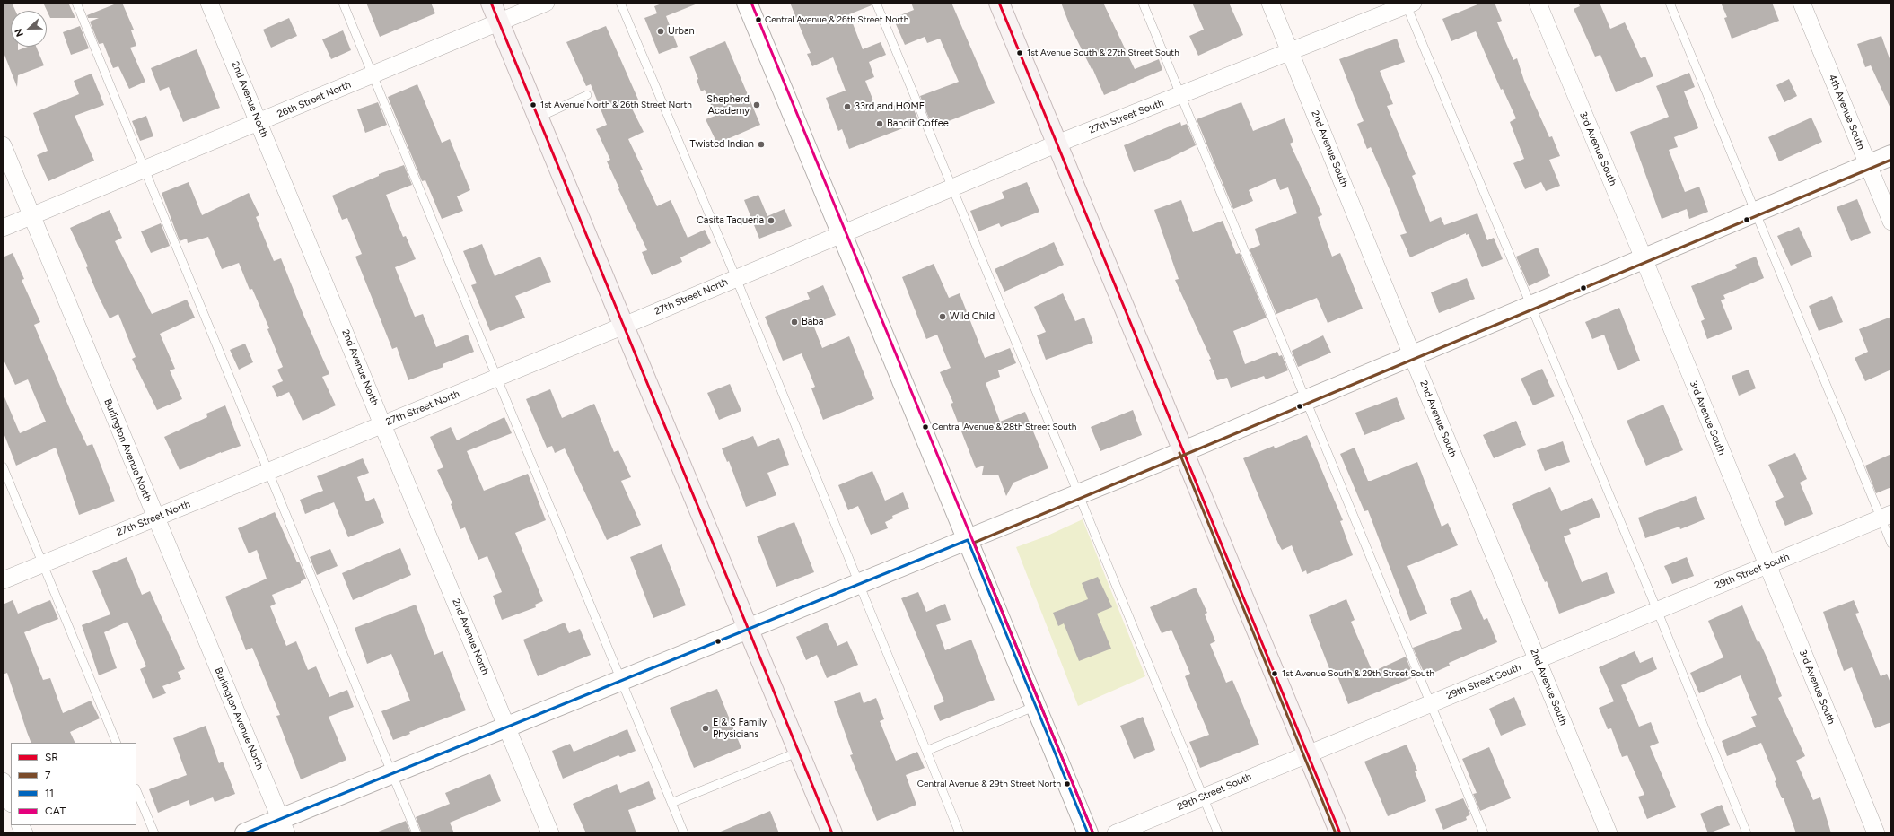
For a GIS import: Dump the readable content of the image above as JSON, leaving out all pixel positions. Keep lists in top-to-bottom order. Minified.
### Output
{"streets":{"street":["2nd Avenue North","26th Street North","4th Avenue South","27th Street South","2nd Avenue South","3rd Avenue South","27th Street North","Burlington Avenue North","29th Street South"]},"crossings":[["2nd Avenue North","26th Street North"],["2nd Avenue North","27th Street North"],["26th Street North","Burlington Avenue North"],["27th Street South","2nd Avenue South"],["27th Street South","27th Street North"],["2nd Avenue South","29th Street South"],["3rd Avenue South","29th Street South"],["27th Street North","Burlington Avenue North"]],"places":["Central Avenue & 26th Street North","Urban","1st Avenue South & 27th Street South","1st Avenue North & 26th Street North","Shepherd Academy","33rd and HOME","Bandit Coffee","Twisted Indian","Casita Taqueria","Wild Child","Baba","Central Avenue & 28th Street South","1st Avenue South & 29th Street South","E & S Family Physicians","Central Avenue & 29th Street North"],"lines":["transit line SR","transit line CAT","transit line 7","transit line 11"],"legend":["SR","7","11","CAT"],"north":"left"}
